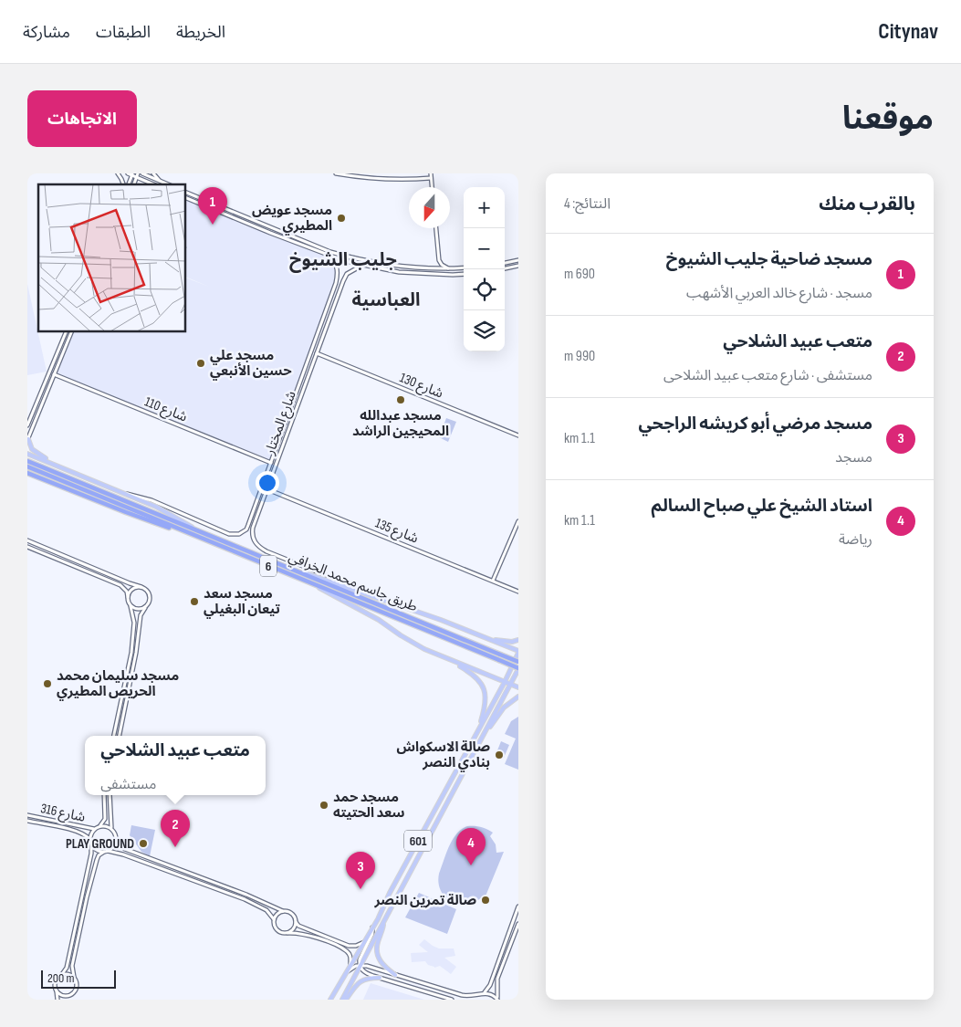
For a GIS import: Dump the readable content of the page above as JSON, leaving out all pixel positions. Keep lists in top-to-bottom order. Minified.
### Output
{"streets":{"highway":["6","طريق جاسم محمد الخرافي"],"main road":["601"],"street":["شارع 130","شارع 110","شارع المختار","شارع 135","شارع 316"]},"crossings":[["شارع 130","شارع المختار"],["شارع 110","شارع المختار"],["شارع المختار","شارع 135"],["طريق جاسم محمد الخرافي","601"]],"districts":["جليب الشيوخ","العباسية"],"places":["مسجد عويض المطيري","مسجد علي حسين الأنبعي","مسجد عبدالله المحيجين الراشد","مسجد سعد تيعان البغيلي","مسجد سليمان محمد الحريص المطيري","صالة الاسكواش بنادي النصر","مسجد حمد سعد الحتيته","PLAY GROUND","صالة تمرين النصر"],"scale_bar":"200 m","north":"bottom","page":{"header":"Citynav","nav":["الخريطة","الطبقات","مشاركة"],"title":"موقعنا","buttons":"الاتجاهات","heading":["بالقرب منك","النتائج: 4"],"map_buttons":["+","−"],"pins":["1","2","4","3"],"list":[{"mark":"1","name":"مسجد ضاحية جليب الشيوخ","note":"مسجد · شارع خالد العربي الأشهب","value":"690 m"},{"mark":"2","name":"متعب عبيد الشلاحي","note":"مستشفى · شارع متعب عبيد الشلاحى","value":"990 m"},{"mark":"3","name":"مسجد مرضي أبو كريشه الراجحي","note":"مسجد","value":"1.1 km"},{"mark":"4","name":"استاد الشيخ علي صباح السالم","note":"رياضة","value":"1.1 km"}],"popup":["متعب عبيد الشلاحي","مستشفى"],"scale":"200 m"}}
